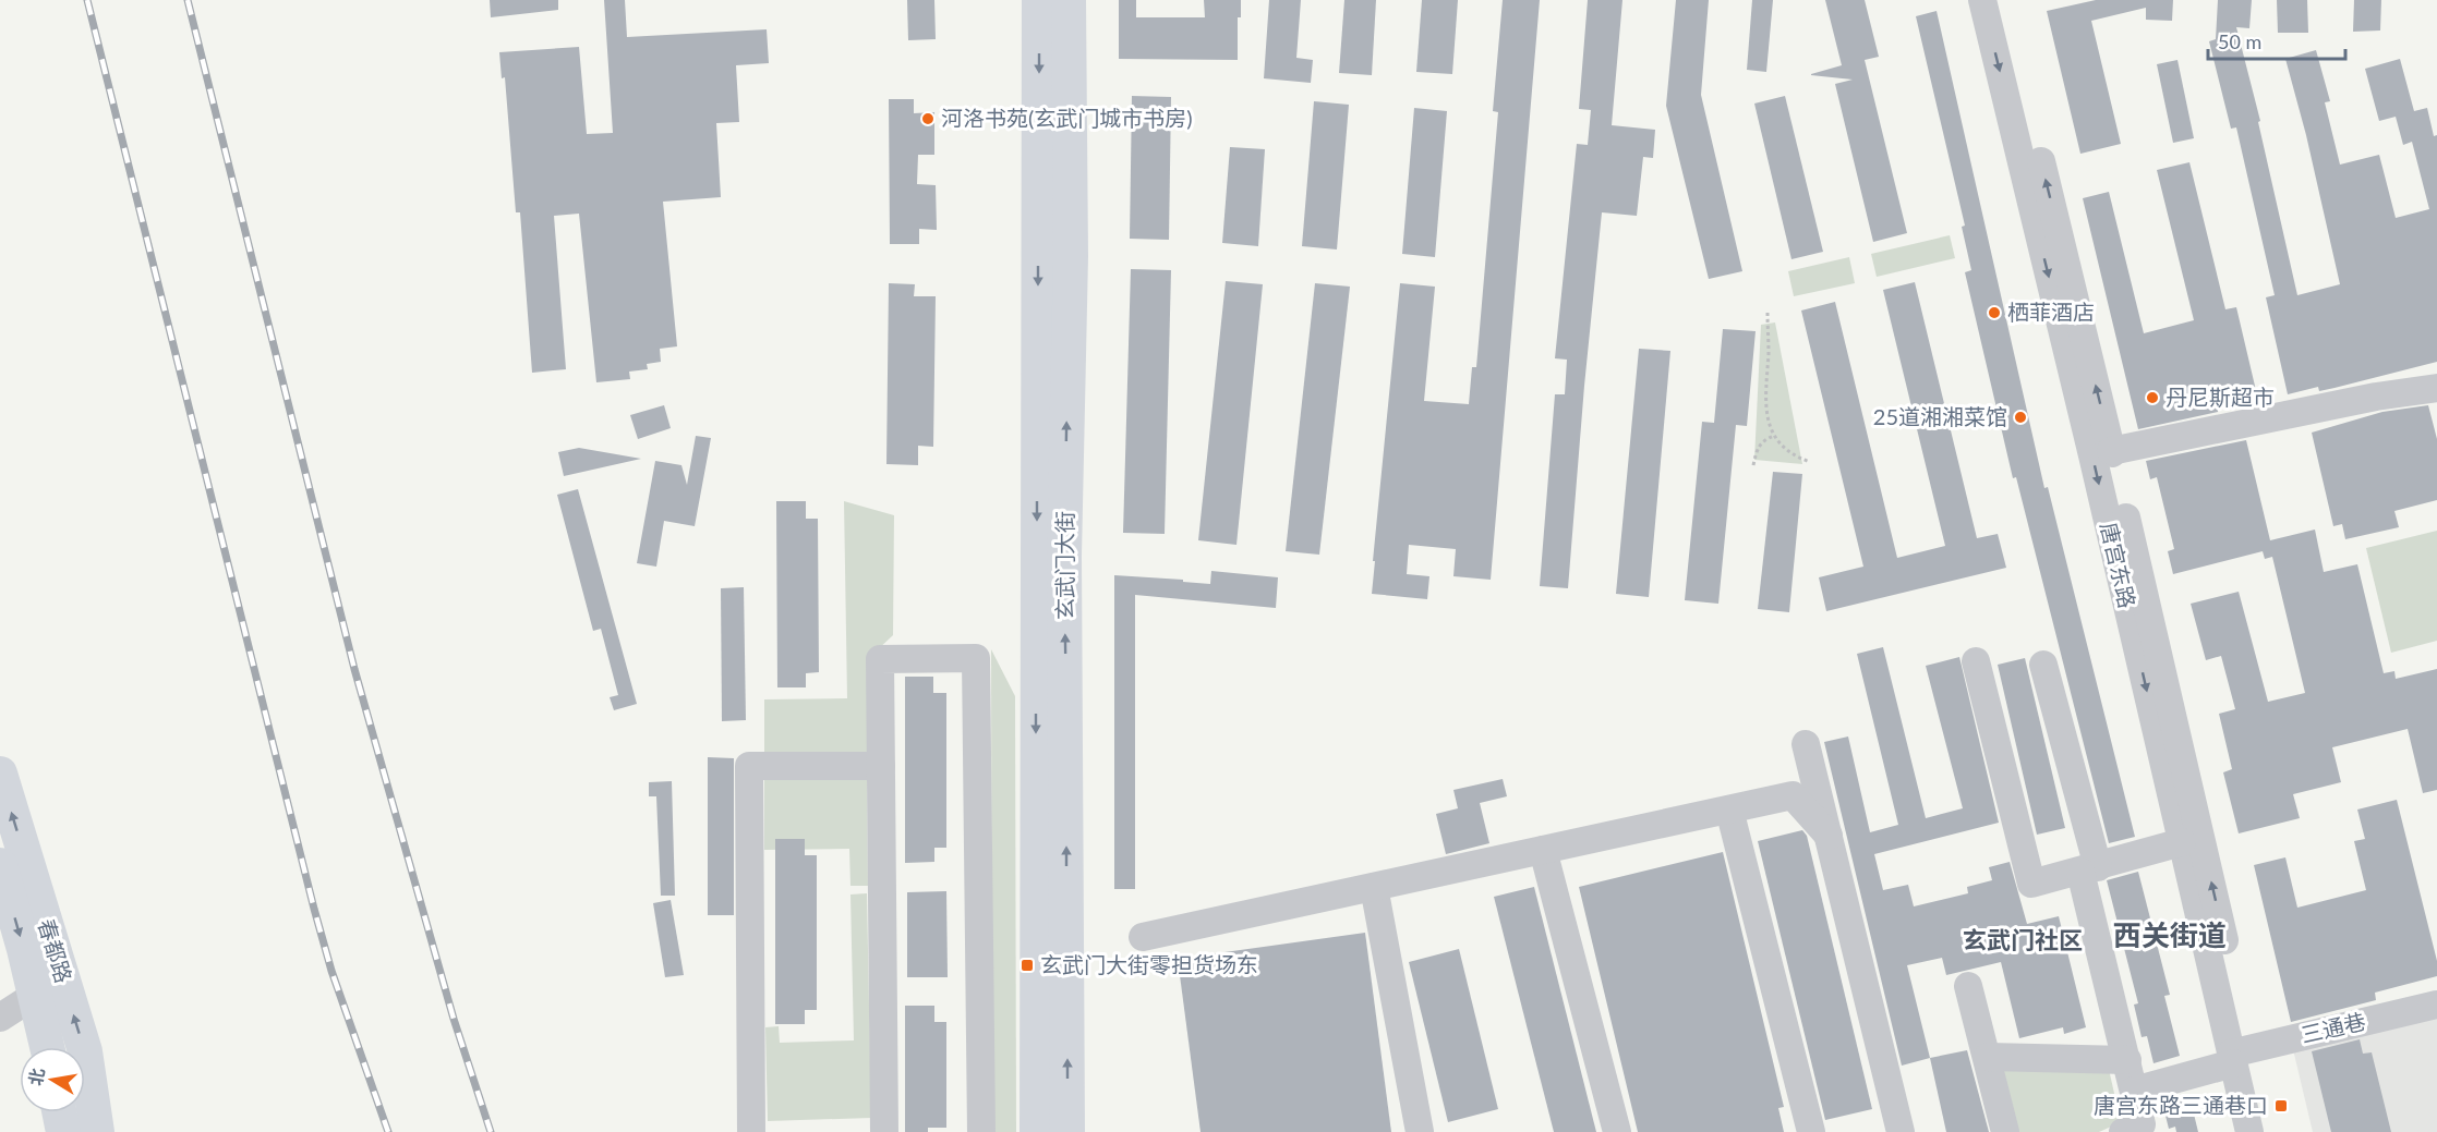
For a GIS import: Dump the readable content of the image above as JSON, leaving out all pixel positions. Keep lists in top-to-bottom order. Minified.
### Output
{"streets":{"main road":["玄武门大街","春都路"],"street":["唐宫东路","三通巷"]},"crossings":[["唐宫东路","三通巷"]],"districts":["西关街道","玄武门社区"],"places":{"other":["河洛书苑(玄武门城市书房)","栖菲酒店","丹尼斯超市","25道湘湘菜馆"],"transit":["玄武门大街零担货场东","唐宫东路三通巷口"]},"scale_bar":"50 m","north":"left"}
